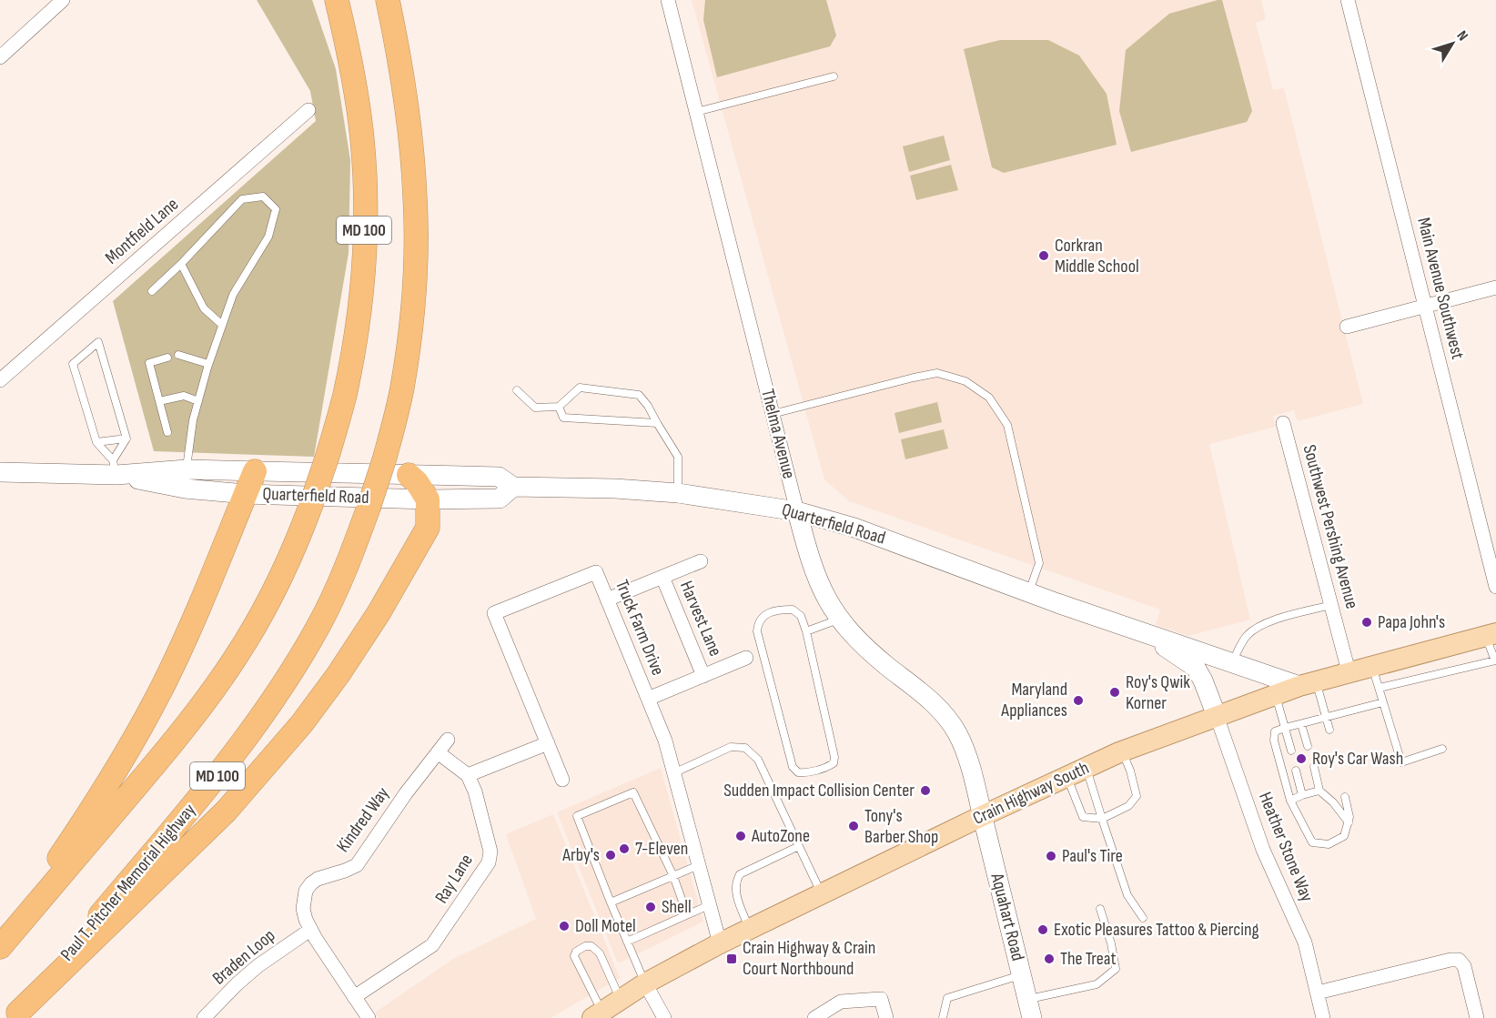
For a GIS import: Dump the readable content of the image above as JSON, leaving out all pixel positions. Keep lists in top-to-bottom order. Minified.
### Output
{"streets":{"highway":["MD 100","Paul T. Pitcher Memorial Highway"],"main road":["Thelma Avenue","Quarterfield Road","Crain Highway South","Aquahart Road"],"street":["Montfield Lane","Main Avenue Southwest","Southwest Pershing Avenue","Harvest Lane","Truck Farm Drive","Kindred Way","Heather Stone Way","Ray Lane","Braden Loop"]},"crossings":[["Thelma Avenue","Quarterfield Road"],["Thelma Avenue","Crain Highway South"],["Thelma Avenue","Aquahart Road"],["Quarterfield Road","Crain Highway South"],["Quarterfield Road","Heather Stone Way"],["Southwest Pershing Avenue","Crain Highway South"],["Truck Farm Drive","Crain Highway South"],["Crain Highway South","Heather Stone Way"],["Crain Highway South","Aquahart Road"],["Kindred Way","Ray Lane"],["Kindred Way","Braden Loop"]],"places":{"other":["Corkran Middle School","Papa John's","Roy's Qwik Korner","Maryland Appliances","Roy's Car Wash","Sudden Impact Collision Center","Tony's Barber Shop","AutoZone","7-Eleven","Arby's","Paul's Tire","Shell","Doll Motel","Exotic Pleasures Tattoo & Piercing","The Treat"],"transit":["Crain Highway & Crain Court Northbound"]},"north":"top right"}
